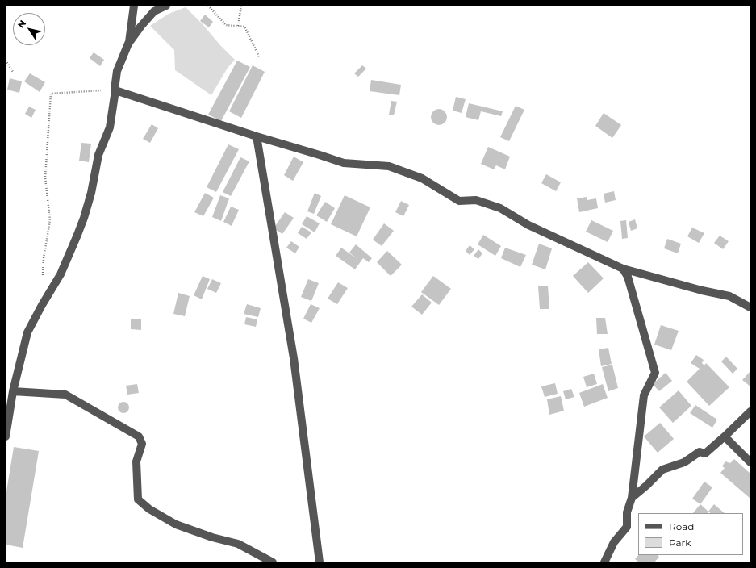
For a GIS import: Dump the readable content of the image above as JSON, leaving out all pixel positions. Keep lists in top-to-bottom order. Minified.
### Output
{"legend":["Road","Park"],"north":"top left"}
